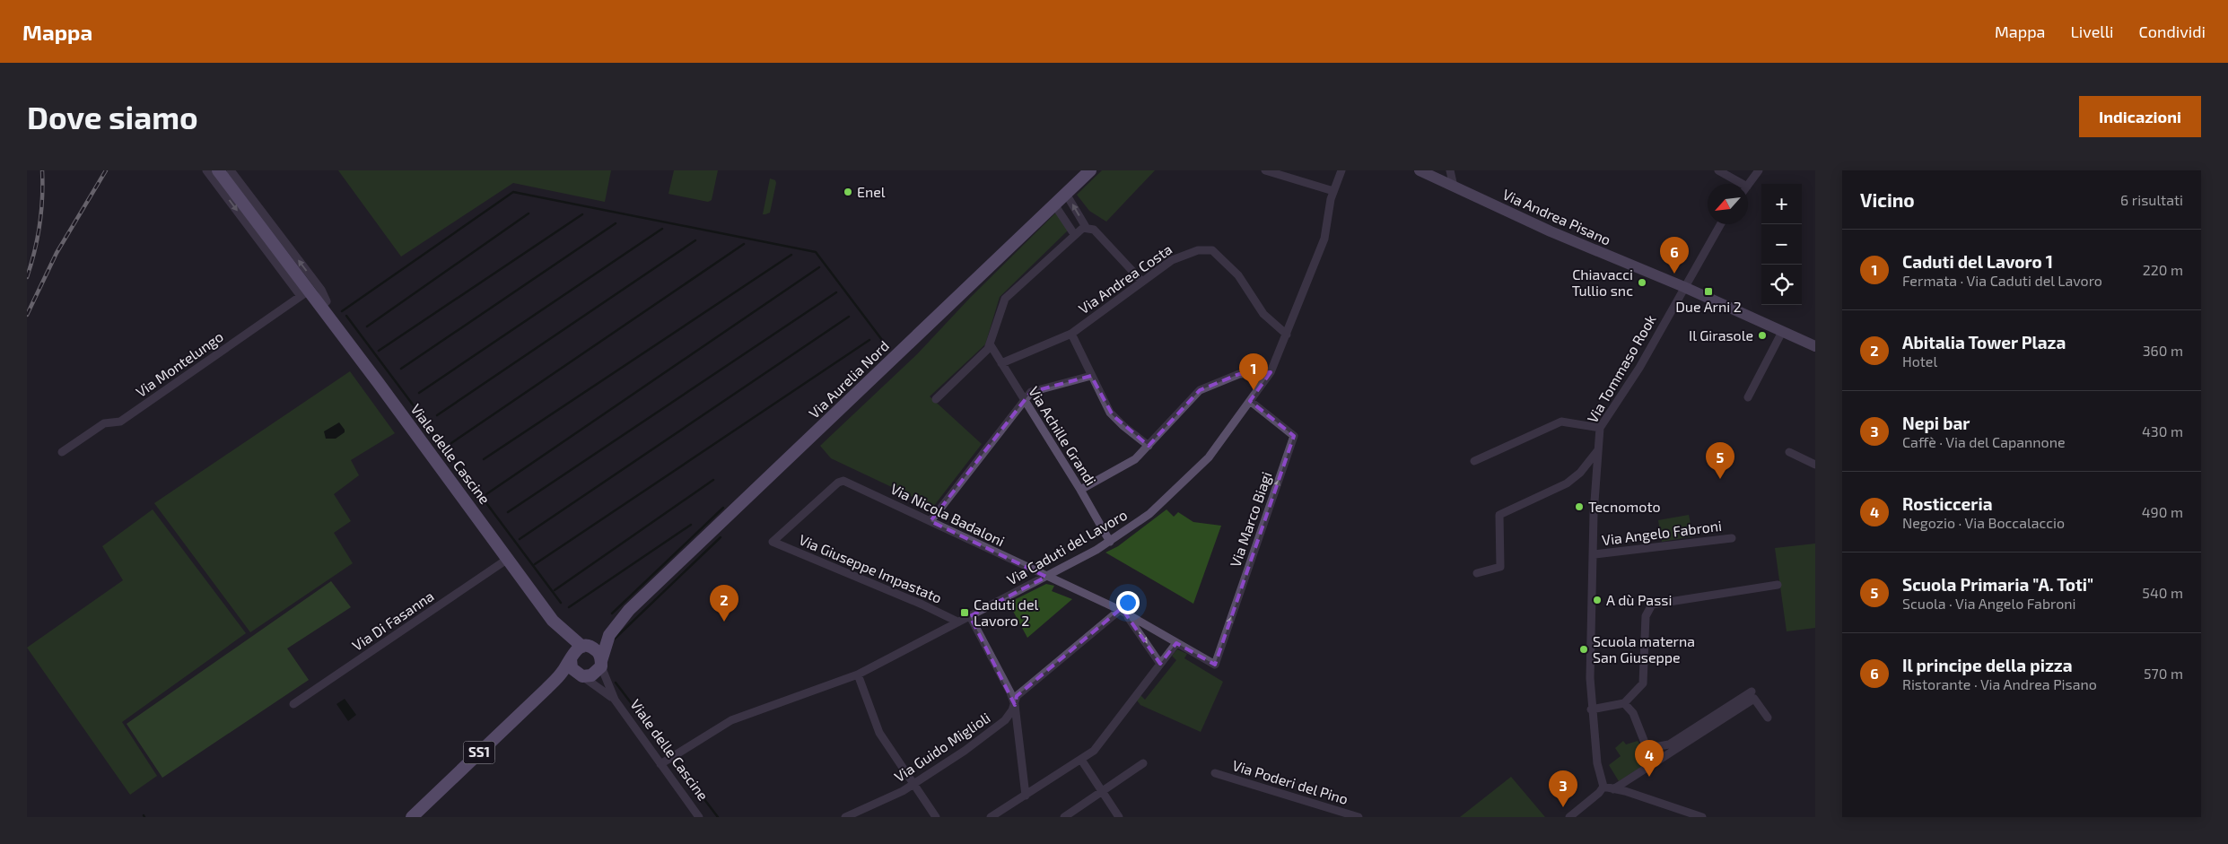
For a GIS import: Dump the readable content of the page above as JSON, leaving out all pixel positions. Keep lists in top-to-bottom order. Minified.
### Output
{"streets":{"main road":["Via Aurelia Nord","Viale delle Cascine","SS1"],"street":["Via Andrea Pisano","Via Andrea Costa","Via Montelungo","Via Tommaso Rook","Via Achille Grandi","Via Nicola Badaloni","Via Marco Biagi","Via Angelo Fabroni","Via Caduti del Lavoro","Via Giuseppe Impastato","Via Di Fasanna","Via Guido Miglioli","Via Poderi del Pino"]},"crossings":[["Via Andrea Pisano","Via Tommaso Rook"],["Via Andrea Costa","Via Achille Grandi"],["Via Andrea Costa","Via Caduti del Lavoro"],["Via Montelungo","Viale delle Cascine"],["Via Tommaso Rook","Via Angelo Fabroni"],["Via Aurelia Nord","Viale delle Cascine"],["Via Aurelia Nord","SS1"],["Via Achille Grandi","Via Caduti del Lavoro"],["Viale delle Cascine","Via Caduti del Lavoro"],["Viale delle Cascine","Via Di Fasanna"],["Viale delle Cascine","SS1"],["Via Nicola Badaloni","Via Marco Biagi"],["Via Nicola Badaloni","Via Caduti del Lavoro"],["Via Nicola Badaloni","Via Giuseppe Impastato"],["Via Nicola Badaloni","Via Guido Miglioli"],["Via Marco Biagi","Via Caduti del Lavoro"],["Via Caduti del Lavoro","Via Giuseppe Impastato"]],"one_way":["Via Marco Biagi"],"places":{"other":["Enel","Chiavacci Tullio snc","Il Girasole","Tecnomoto","A dù Passi","Scuola materna San Giuseppe"],"transit":["Due Arni 2","Caduti del Lavoro 2"]},"north":"bottom left","page":{"header":"Mappa","nav":["Mappa","Livelli","Condividi"],"buttons":"Indicazioni","title":"Dove siamo","heading":["Vicino","6 risultati"],"map_buttons":["+","−"],"list":[{"mark":"1","name":"Caduti del Lavoro 1","note":"Fermata · Via Caduti del Lavoro","value":"220 m"},{"mark":"2","name":"Abitalia Tower Plaza","note":"Hotel","value":"360 m"},{"mark":"3","name":"Nepi bar","note":"Caffè · Via del Capannone","value":"430 m"},{"mark":"4","name":"Rosticceria","note":"Negozio · Via Boccalaccio","value":"490 m"},{"mark":"5","name":"Scuola Primaria \"A. Toti\"","note":"Scuola · Via Angelo Fabroni","value":"540 m"},{"mark":"6","name":"Il principe della pizza","note":"Ristorante · Via Andrea Pisano","value":"570 m"}],"pins":["6","1","5","2","4","3"]}}
